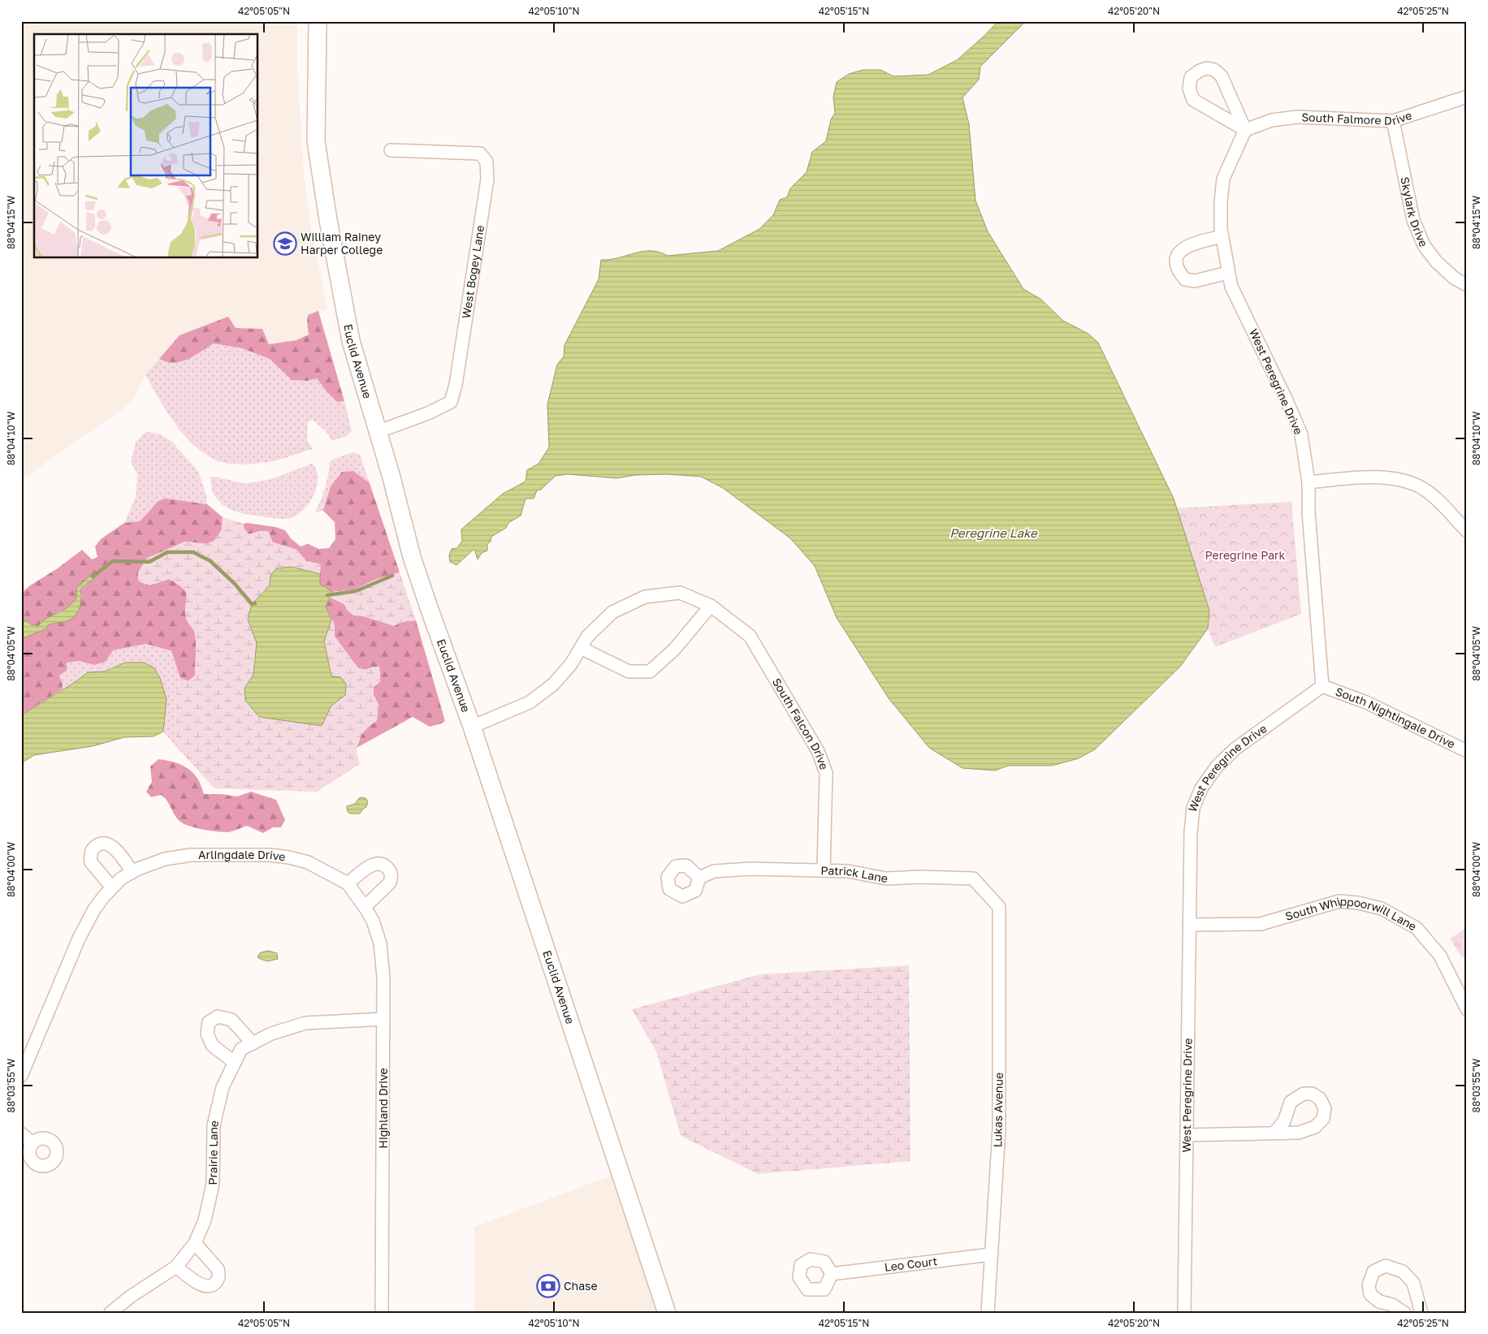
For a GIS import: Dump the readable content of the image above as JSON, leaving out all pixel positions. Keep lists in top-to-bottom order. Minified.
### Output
{"streets":{"main road":["Euclid Avenue"],"street":["South Falmore Drive","Skylark Drive","West Bogey Lane","West Peregrine Drive","South Nightingale Drive","South Falcon Drive","Arlingdale Drive","Patrick Lane","South Whippoorwill Lane","Highland Drive","Lukas Avenue","Prairie Lane","Leo Court"]},"crossings":[["South Falmore Drive","Skylark Drive"],["South Falmore Drive","West Peregrine Drive"],["West Bogey Lane","Euclid Avenue"],["Euclid Avenue","South Falcon Drive"],["West Peregrine Drive","South Nightingale Drive"],["West Peregrine Drive","South Whippoorwill Lane"],["South Falcon Drive","Patrick Lane"],["Arlingdale Drive","Highland Drive"],["Patrick Lane","Lukas Avenue"],["Highland Drive","Prairie Lane"],["Lukas Avenue","Leo Court"]],"water":["Peregrine Lake"],"parks":["Peregrine Park"],"places":{"school or university":["William Rainey Harper College"],"bank":["Chase"]},"coordinates":["42°05'05\"N","42°05'10\"N","42°05'15\"N","42°05'20\"N","42°05'25\"N","88°04'15\"W","88°04'10\"W","88°04'05\"W","88°04'00\"W","88°03'55\"W"]}
